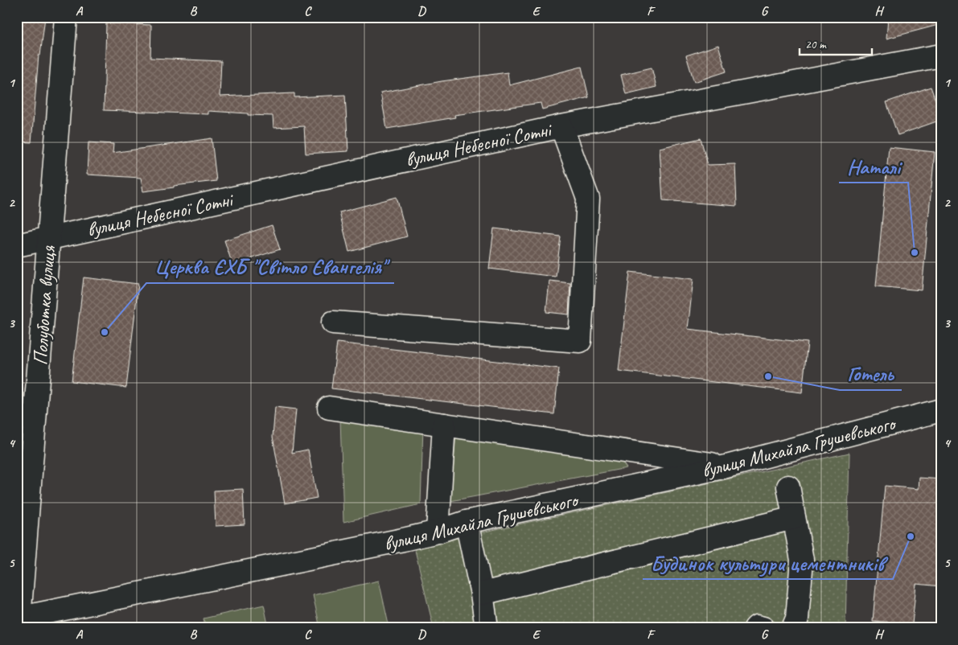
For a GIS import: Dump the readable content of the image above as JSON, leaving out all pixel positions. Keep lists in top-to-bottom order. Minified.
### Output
{"streets":{"street":["вулиця Небесної Сотні","Полуботка вулиця","вулиця Михайла Грушевського"]},"crossings":[["вулиця Небесної Сотні","Полуботка вулиця"],["Полуботка вулиця","вулиця Михайла Грушевського"]],"places":["Наталі","Церква ЄХБ \"Світло Євангелія\"","Готель","Будинок культури цементників"],"scale_bar":"20 m","grid":{"columns":["A","B","C","D","E","F","G","H"],"rows":["1","2","3","4","5"]}}
